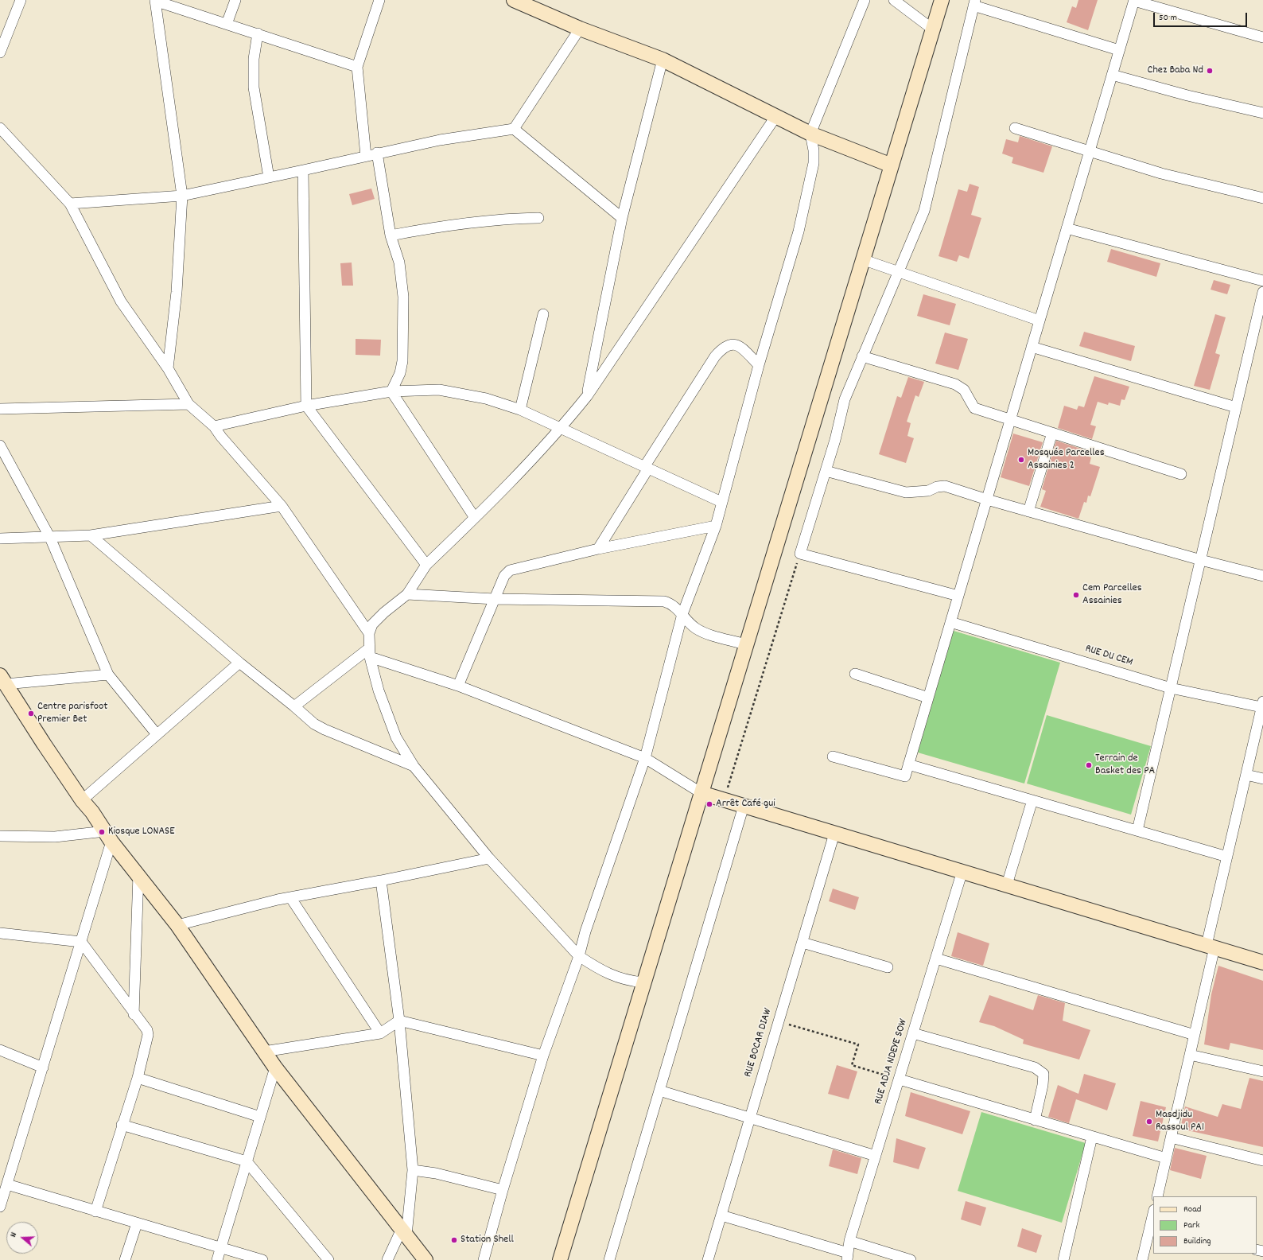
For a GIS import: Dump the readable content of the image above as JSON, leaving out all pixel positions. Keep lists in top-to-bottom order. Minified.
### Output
{"streets":{"street":["RUE DU CEM","RUE BOCAR DIAW","RUE ADJA NDEYE SOW"]},"places":["Chez Baba Nd","Mosquée Parcelles Assainies 2","Cem Parcelles Assainies","Centre parisfoot Premier Bet","Terrain de Basket des PA","Arrêt Café gui","Kiosque LONASE","Masdjidu Rassoul PA1","Station Shell"],"legend":["Road","Park","Building"],"scale_bar":"50 m","north":"left"}
